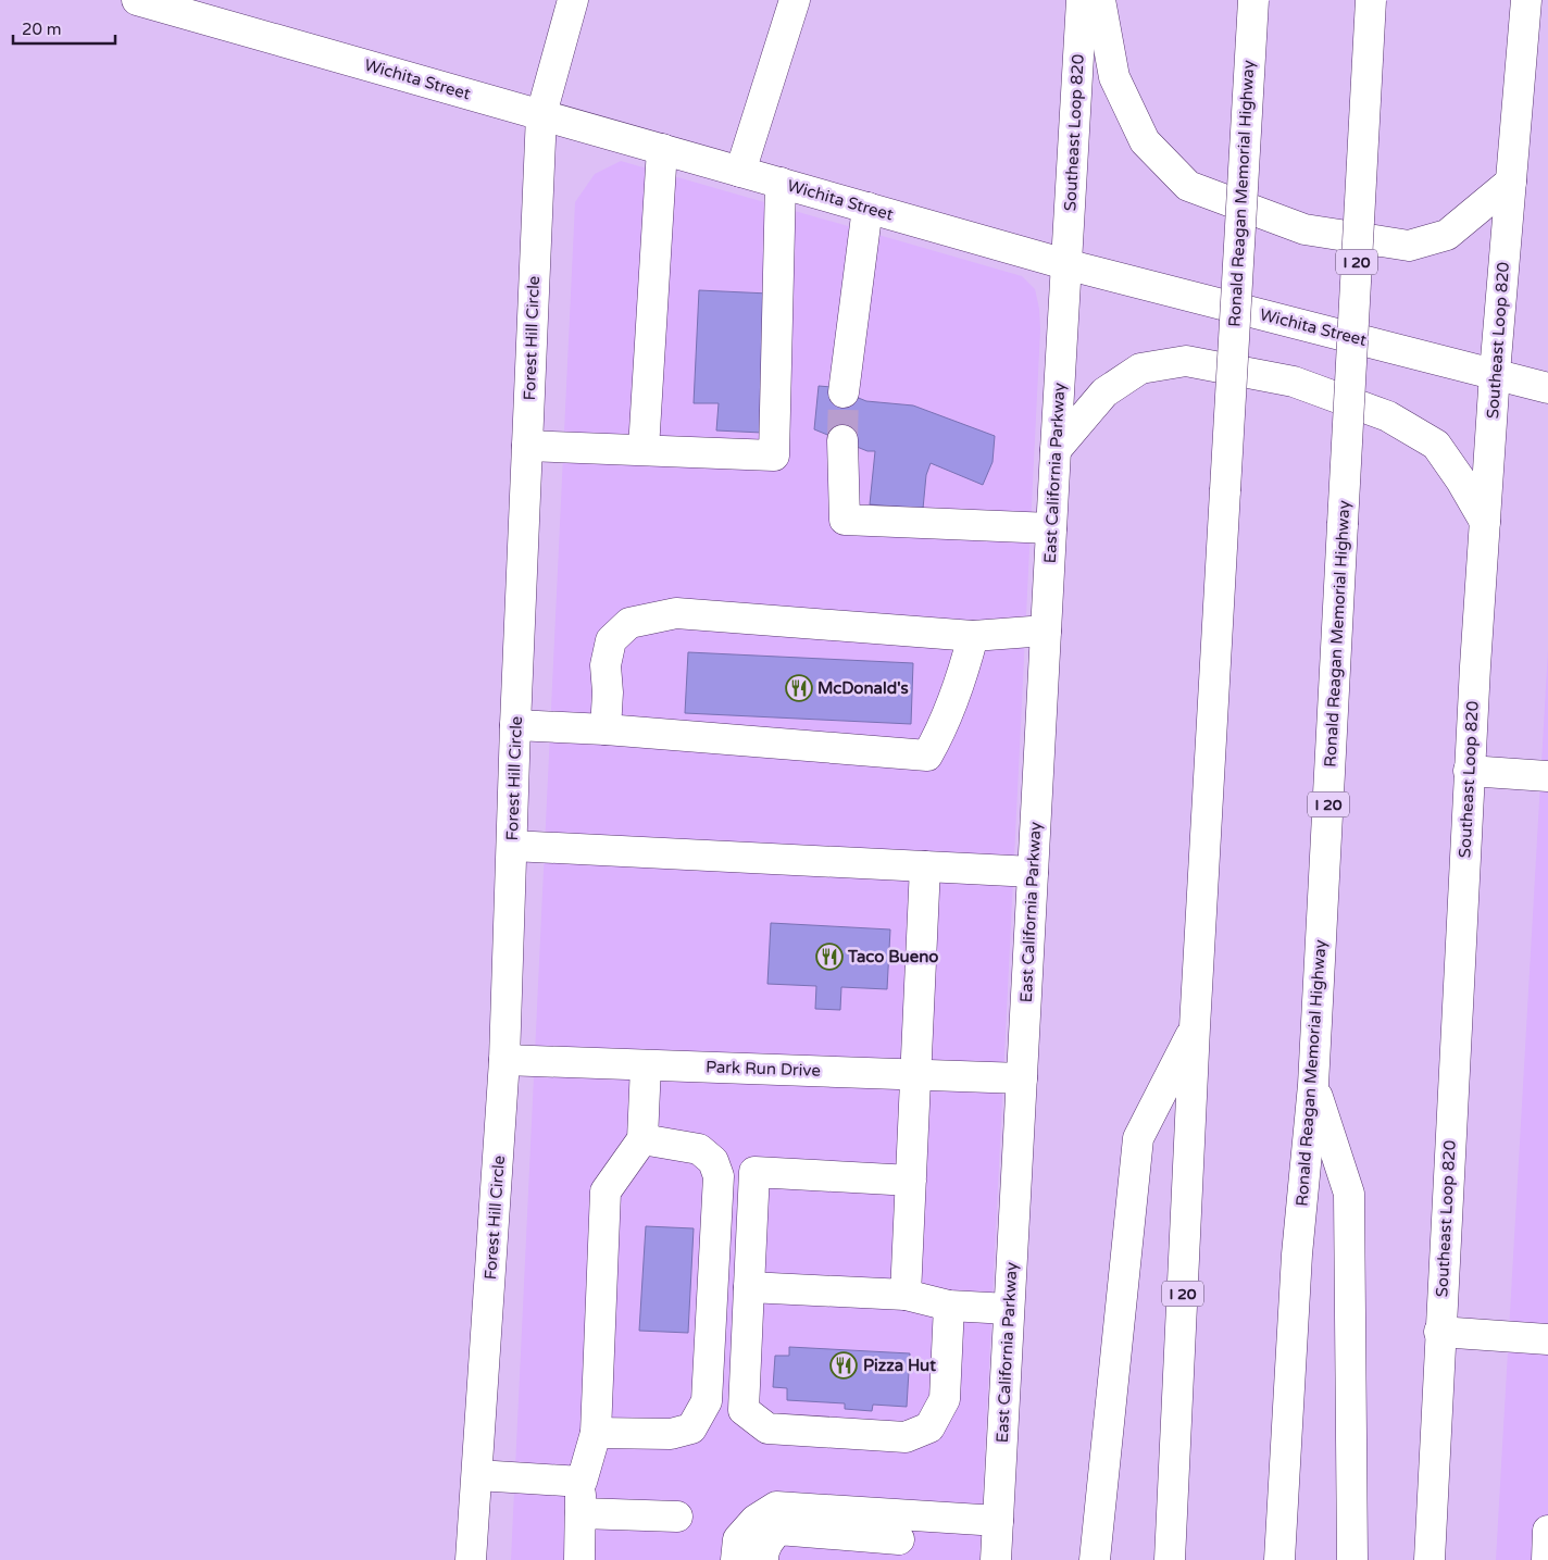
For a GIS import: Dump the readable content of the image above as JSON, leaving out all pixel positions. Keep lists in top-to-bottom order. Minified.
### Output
{"streets":{"main road":["Wichita Street","Southeast Loop 820","Ronald Reagan Memorial Highway","I 20","Forest Hill Circle","East California Parkway","Park Run Drive"]},"crossings":[["Wichita Street","Southeast Loop 820"],["Wichita Street","Forest Hill Circle"],["Wichita Street","East California Parkway"],["Southeast Loop 820","East California Parkway"],["Forest Hill Circle","Park Run Drive"],["East California Parkway","Park Run Drive"]],"places":{"restaurant":["McDonald's","Taco Bueno","Pizza Hut"]},"scale_bar":"20 m"}
